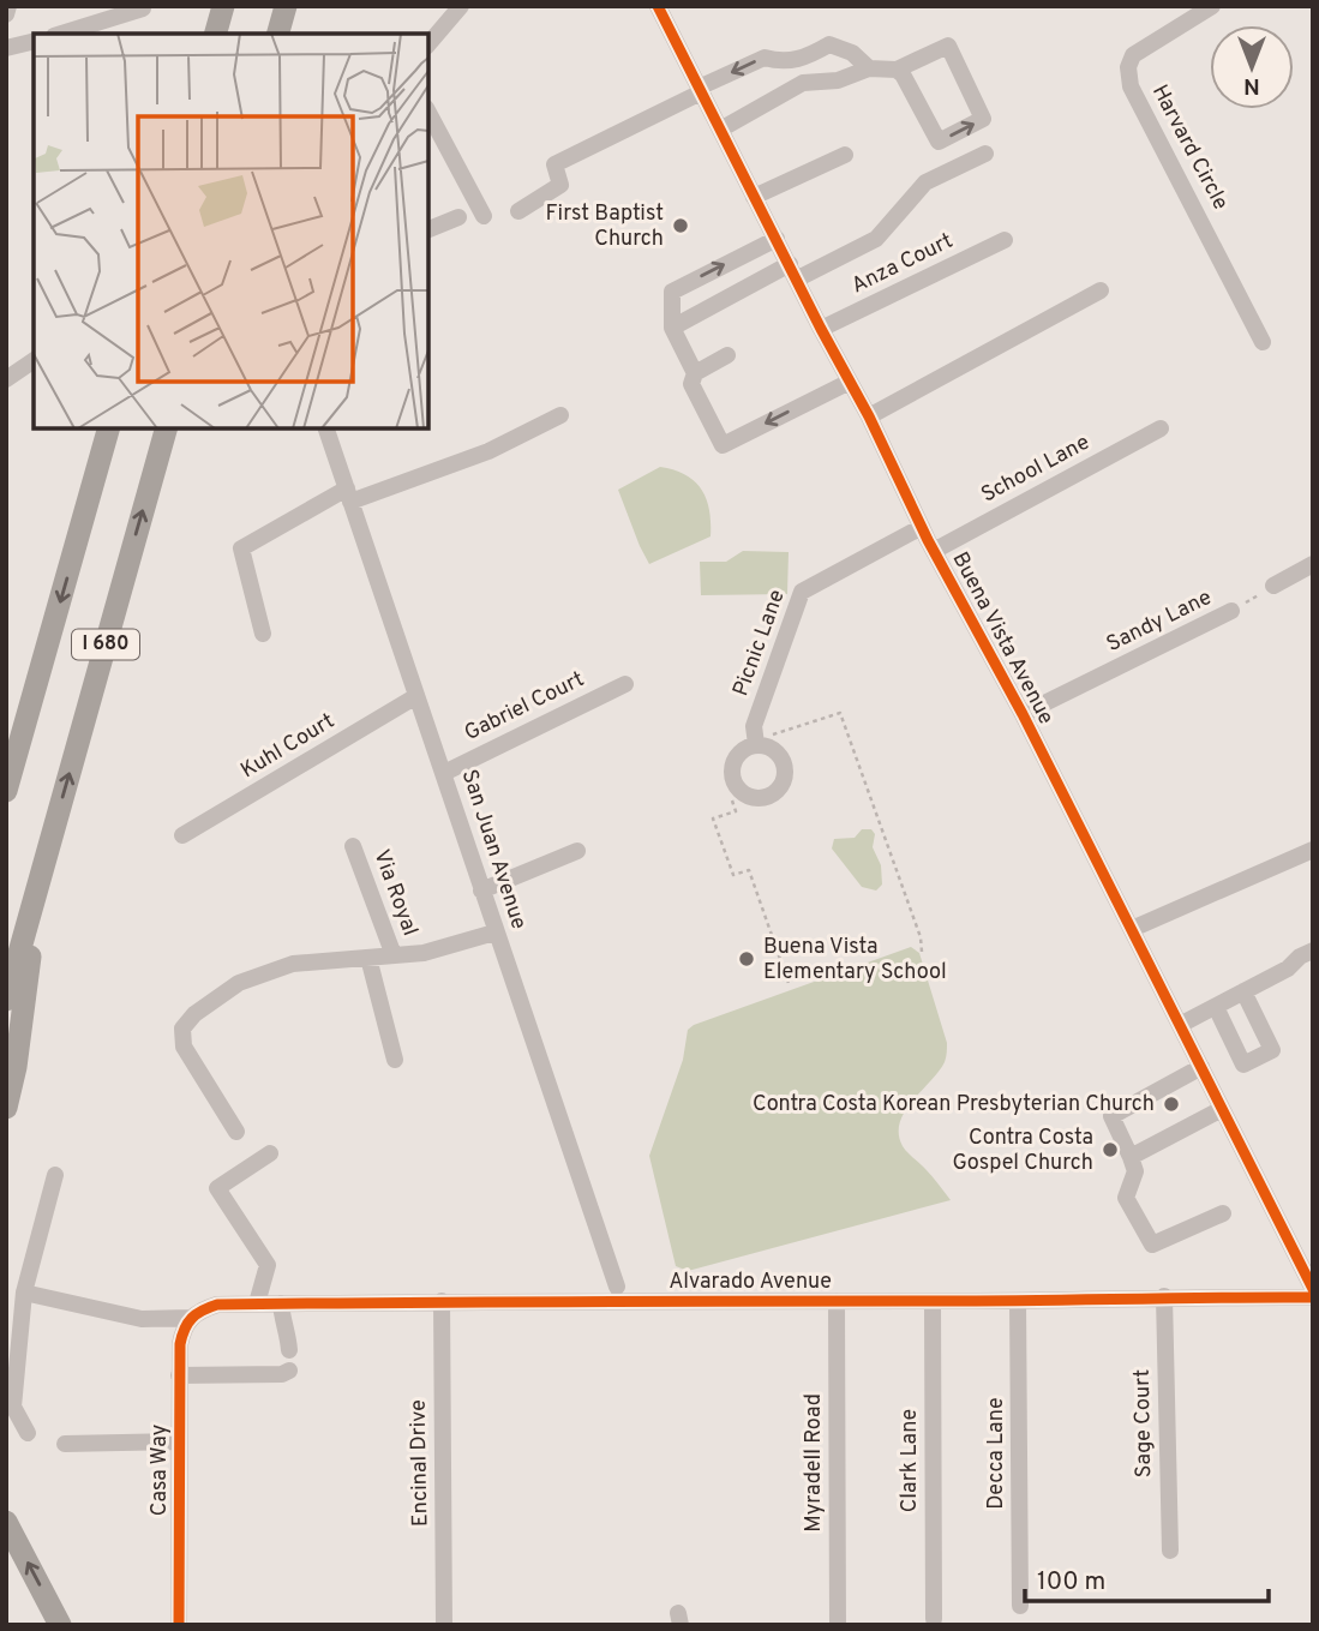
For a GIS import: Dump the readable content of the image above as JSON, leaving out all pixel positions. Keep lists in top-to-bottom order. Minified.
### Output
{"streets":{"highway":["I 680"],"street":["Harvard Circle","Anza Court","School Lane","Sandy Lane","Buena Vista Avenue","Picnic Lane","Gabriel Court","Kuhl Court","San Juan Avenue","Via Royal","Alvarado Avenue","Sage Court","Decca Lane","Clark Lane","Encinal Drive","Myradell Road","Casa Way"]},"crossings":[["Anza Court","Buena Vista Avenue"],["School Lane","Buena Vista Avenue"],["Sandy Lane","Buena Vista Avenue"],["Buena Vista Avenue","Picnic Lane"],["Gabriel Court","San Juan Avenue"],["Kuhl Court","San Juan Avenue"],["San Juan Avenue","Via Royal"],["Alvarado Avenue","Sage Court"],["Alvarado Avenue","Decca Lane"],["Alvarado Avenue","Clark Lane"],["Alvarado Avenue","Encinal Drive"],["Alvarado Avenue","Myradell Road"],["Alvarado Avenue","Casa Way"]],"places":["First Baptist Church","Buena Vista Elementary School","Contra Costa Korean Presbyterian Church","Contra Costa Gospel Church"],"scale_bar":"100 m","north":"bottom"}
